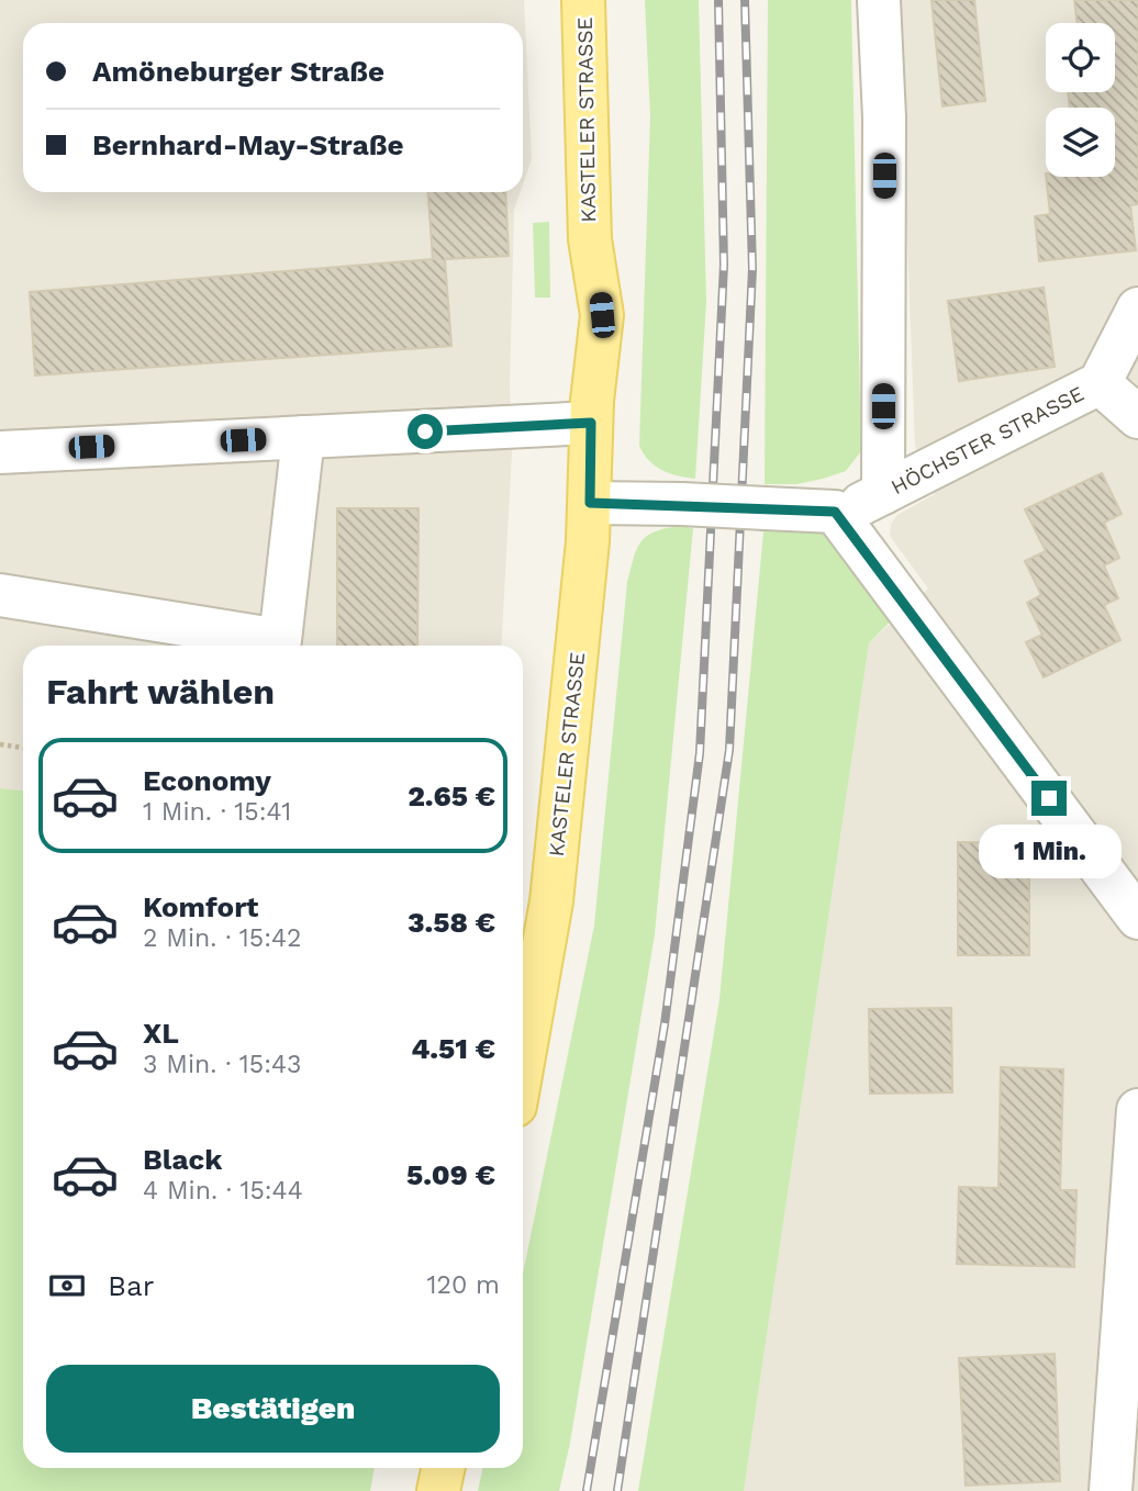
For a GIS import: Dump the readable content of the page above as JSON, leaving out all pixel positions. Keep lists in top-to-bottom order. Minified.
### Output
{"streets":{"main road":["KASTELER STRASSE"],"street":["HÖCHSTER STRASSE"]},"page":{"banner":["Amöneburger Straße","Bernhard-May-Straße"],"heading":"Fahrt wählen","list":[{"name":"Economy","note":"1 Min. · 15:41","value":"2.65 €"},{"name":"Komfort","note":"2 Min. · 15:42","value":"3.58 €"},{"name":"XL","note":"3 Min. · 15:43","value":"4.51 €"},{"name":"Black","note":"4 Min. · 15:44","value":"5.09 €"}],"bubble":"1 Min.","pay":["Bar","120 m"],"buttons":"Bestätigen"}}
